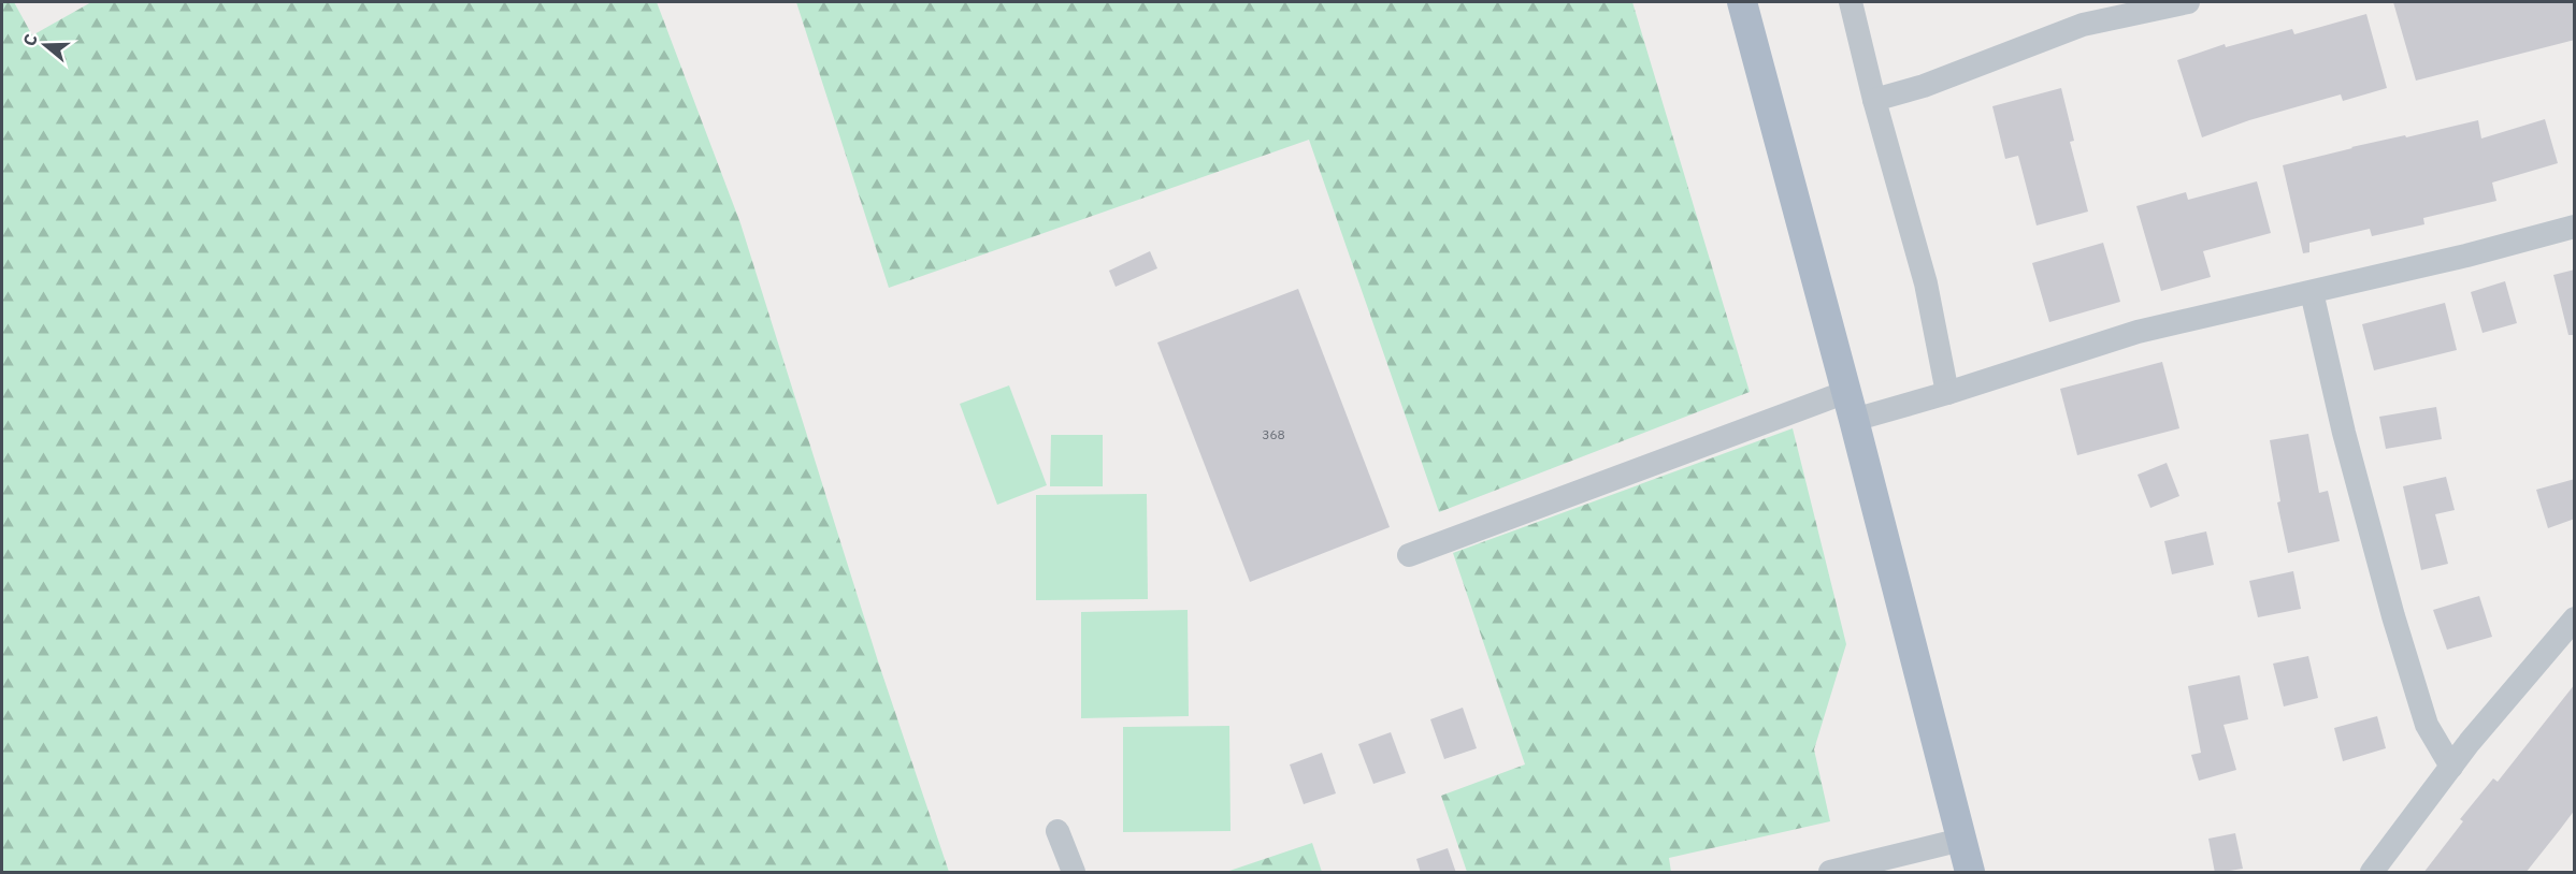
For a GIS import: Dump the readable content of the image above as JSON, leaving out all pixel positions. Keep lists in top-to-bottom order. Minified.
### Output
{"house_numbers":["368"],"north":"left"}
